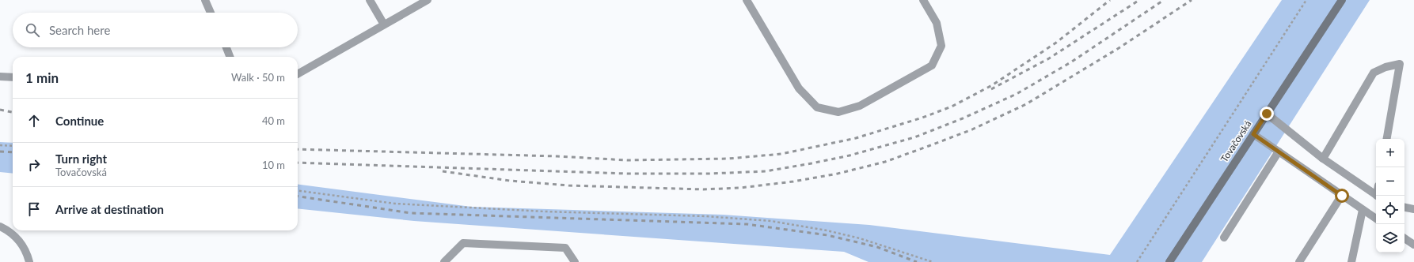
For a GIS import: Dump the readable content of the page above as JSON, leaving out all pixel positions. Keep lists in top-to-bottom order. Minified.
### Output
{"streets":{"main road":["Tovačovská"]},"page":{"search":"Search here","heading":["1 min","Walk · 50 m"],"list":[["Continue","40 m"],["Turn right","Tovačovská","10 m"],"Arrive at destination"],"map_buttons":["+","−"]}}
